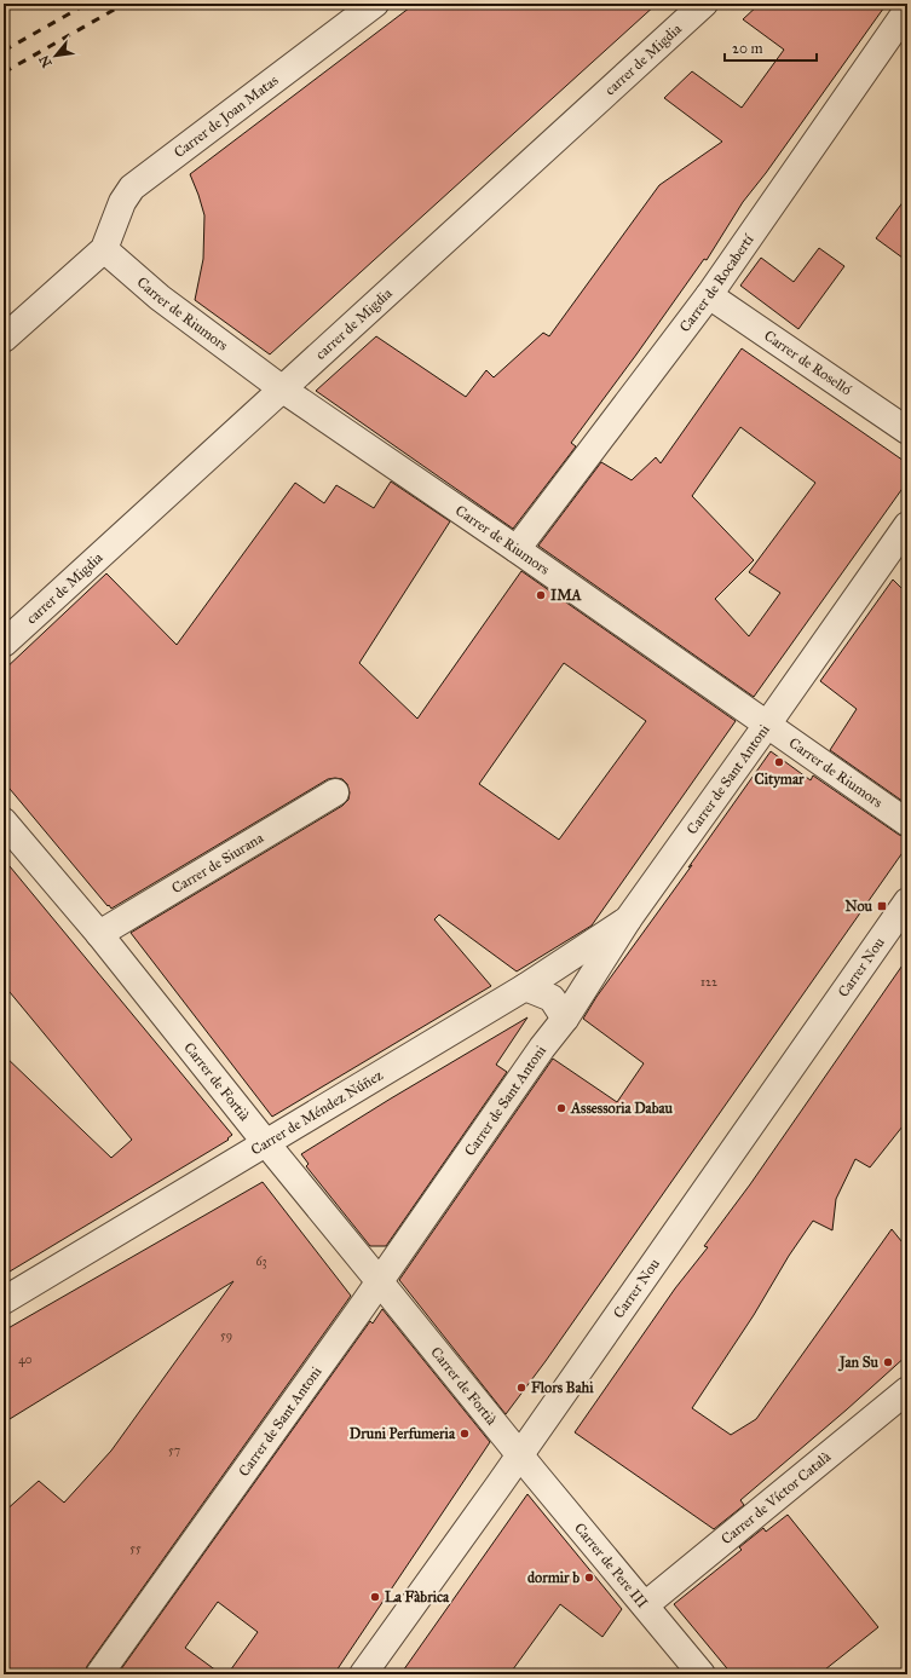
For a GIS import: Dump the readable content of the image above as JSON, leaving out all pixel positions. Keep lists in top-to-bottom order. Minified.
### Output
{"streets":{"street":["carrer de Migdia","Carrer de Joan Matas","Carrer de Rocabertí","Carrer de Riumors","Carrer de Roselló","Carrer de Sant Antoni","Carrer de Siurana","Carrer Nou","Carrer de Fortià","Carrer de Méndez Núñez","Carrer de Víctor Català","Carrer de Pere III"]},"crossings":[["carrer de Migdia","Carrer de Riumors"],["Carrer de Joan Matas","Carrer de Riumors"],["Carrer de Rocabertí","Carrer de Riumors"],["Carrer de Rocabertí","Carrer de Roselló"],["Carrer de Riumors","Carrer de Sant Antoni"],["Carrer de Sant Antoni","Carrer de Fortià"],["Carrer de Sant Antoni","Carrer de Méndez Núñez"],["Carrer de Siurana","Carrer de Fortià"],["Carrer Nou","Carrer de Fortià"],["Carrer Nou","Carrer de Pere III"],["Carrer de Fortià","Carrer de Méndez Núñez"],["Carrer de Fortià","Carrer de Pere III"],["Carrer de Víctor Català","Carrer de Pere III"]],"places":{"other":["IMA","Citymar","Assessoria Dabau","Jan Su","Flors Bahi","Druni Perfumeria","dormir b","La Fàbrica"],"transit":["Nou"]},"house_numbers":["122","63","59","40","57","55"],"scale_bar":"20 m","north":"bottom left"}
